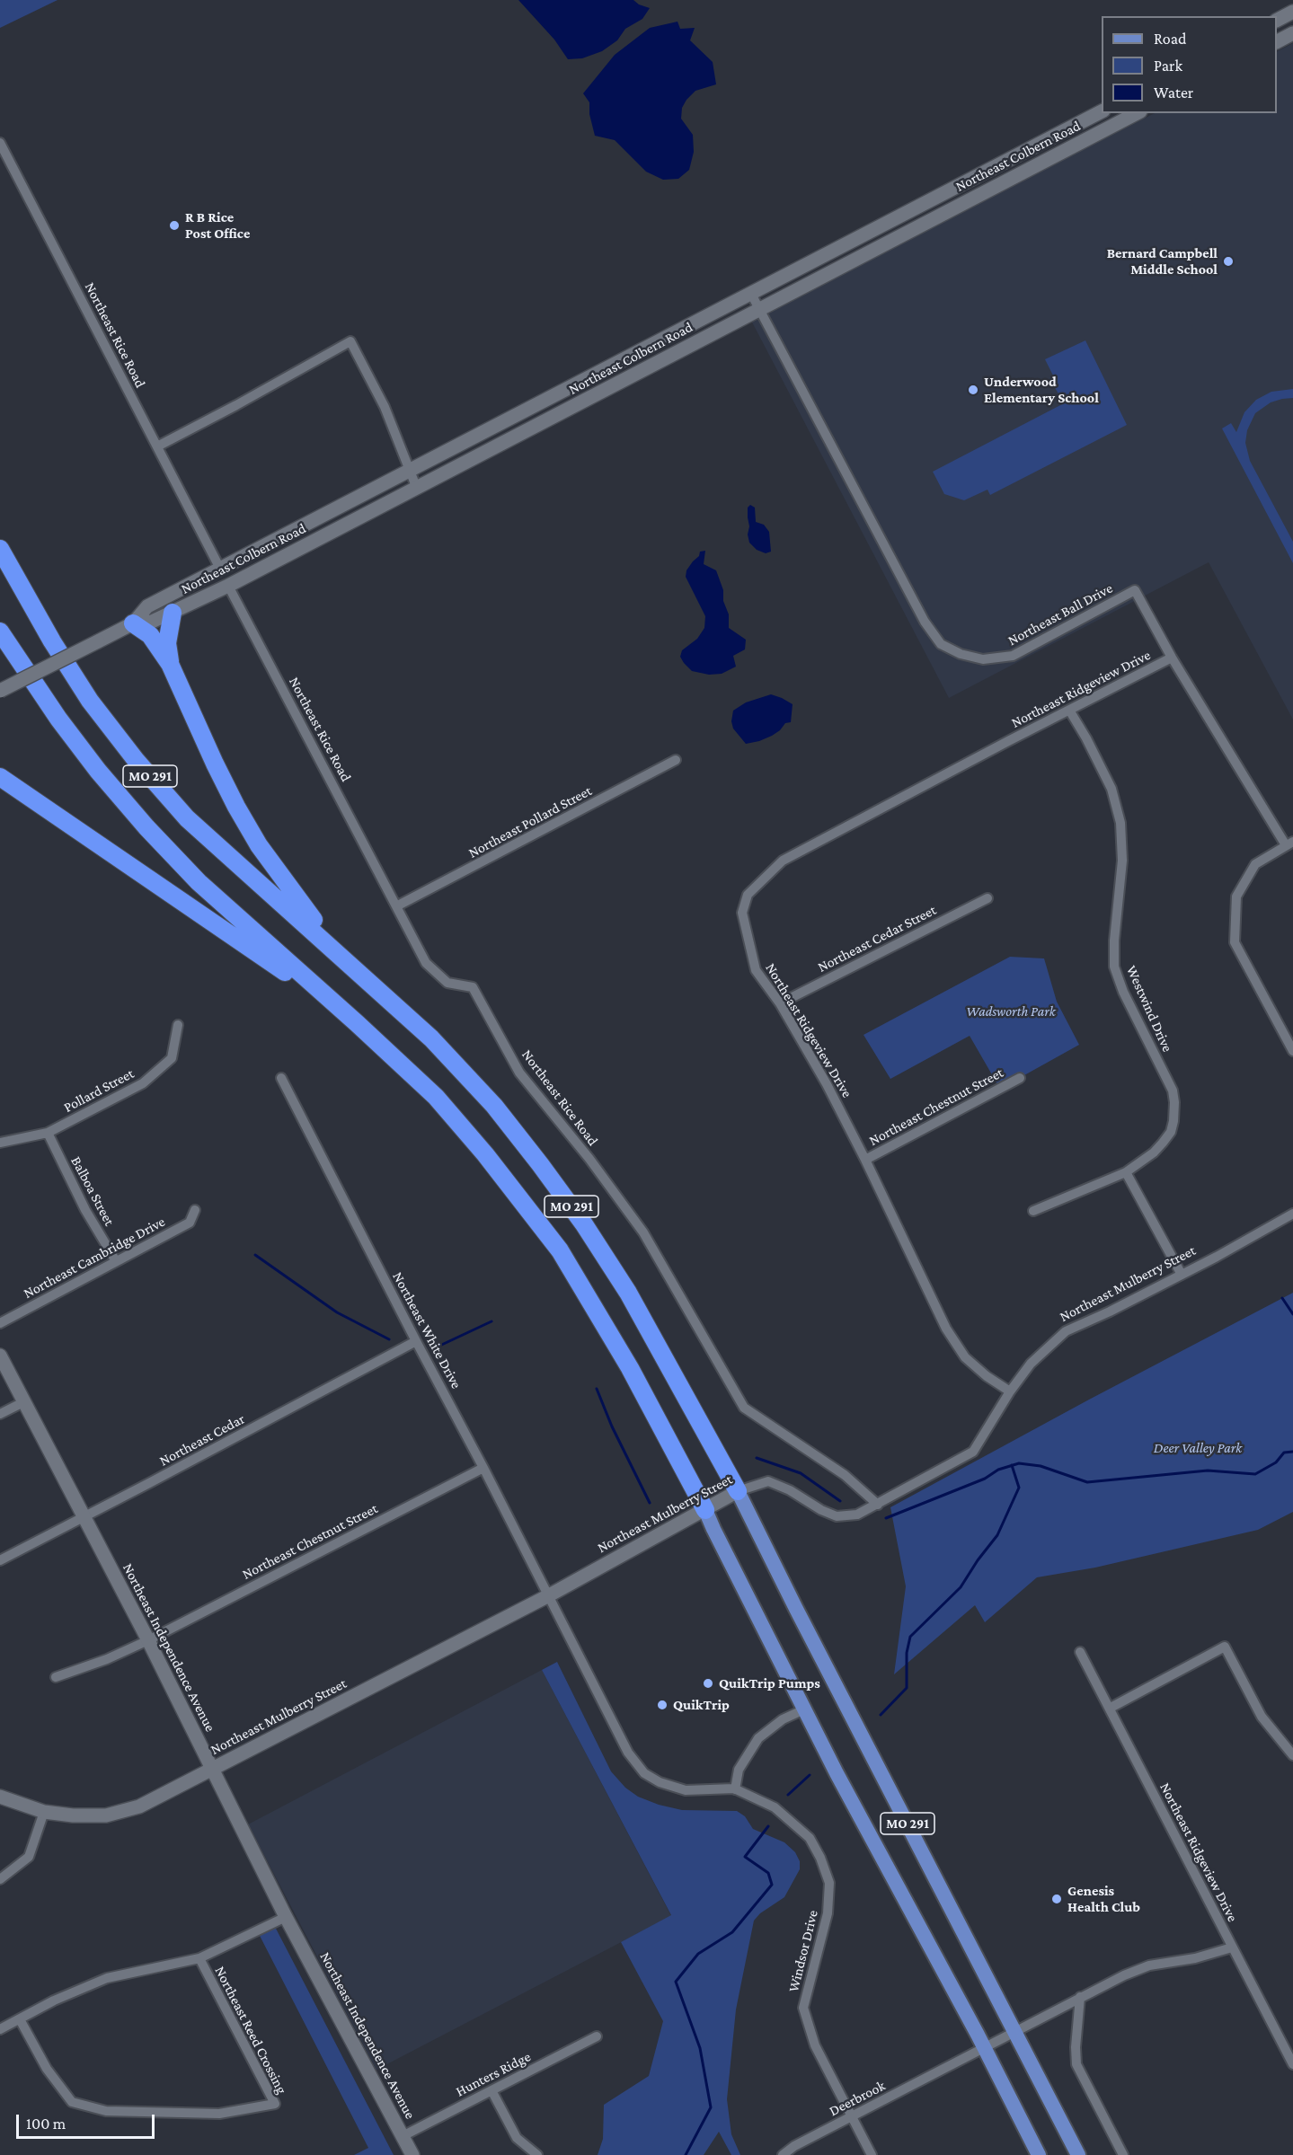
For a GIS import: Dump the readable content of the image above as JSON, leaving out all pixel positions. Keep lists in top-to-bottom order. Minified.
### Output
{"streets":{"highway":["MO 291"],"main road":["Northeast Colbern Road","Northeast Mulberry Street","Northeast Independence Avenue"],"street":["Northeast Rice Road","Northeast Ball Drive","Northeast Ridgeview Drive","Northeast Pollard Street","Northeast Cedar Street","Westwind Drive","Pollard Street","Northeast Chestnut Street","Balboa Street","Northeast Cambridge Drive","Northeast White Drive","Northeast Cedar","Windsor Drive","Northeast Reed Crossing","Hunters Ridge","Deerbrook"]},"crossings":[["Northeast Colbern Road","Northeast Rice Road"],["Northeast Colbern Road","Northeast Ball Drive"],["Northeast Rice Road","Northeast Pollard Street"],["Northeast Rice Road","Northeast Mulberry Street"],["Northeast Ball Drive","Northeast Ridgeview Drive"],["Northeast Ridgeview Drive","Northeast Cedar Street"],["Northeast Ridgeview Drive","Westwind Drive"],["Northeast Ridgeview Drive","Northeast Chestnut Street"],["Northeast Ridgeview Drive","Northeast Mulberry Street"],["Northeast Ridgeview Drive","Deerbrook"],["MO 291","Northeast Mulberry Street"],["MO 291","Deerbrook"],["Pollard Street","Balboa Street"],["Northeast Chestnut Street","Northeast White Drive"],["Northeast Chestnut Street","Northeast Independence Avenue"],["Balboa Street","Northeast Cambridge Drive"],["Northeast Mulberry Street","Northeast White Drive"],["Northeast Mulberry Street","Northeast Independence Avenue"],["Northeast Mulberry Street","Windsor Drive"],["Northeast White Drive","Northeast Cedar"],["Northeast White Drive","Windsor Drive"],["Northeast Cedar","Northeast Independence Avenue"],["Northeast Independence Avenue","Hunters Ridge"],["Windsor Drive","Deerbrook"]],"parks":["Wadsworth Park","Deer Valley Park"],"places":["R B Rice Post Office","Bernard Campbell Middle School","Underwood Elementary School","QuikTrip Pumps","QuikTrip","Genesis Health Club"],"legend":["Road","Park","Water"],"scale_bar":"100 m"}
